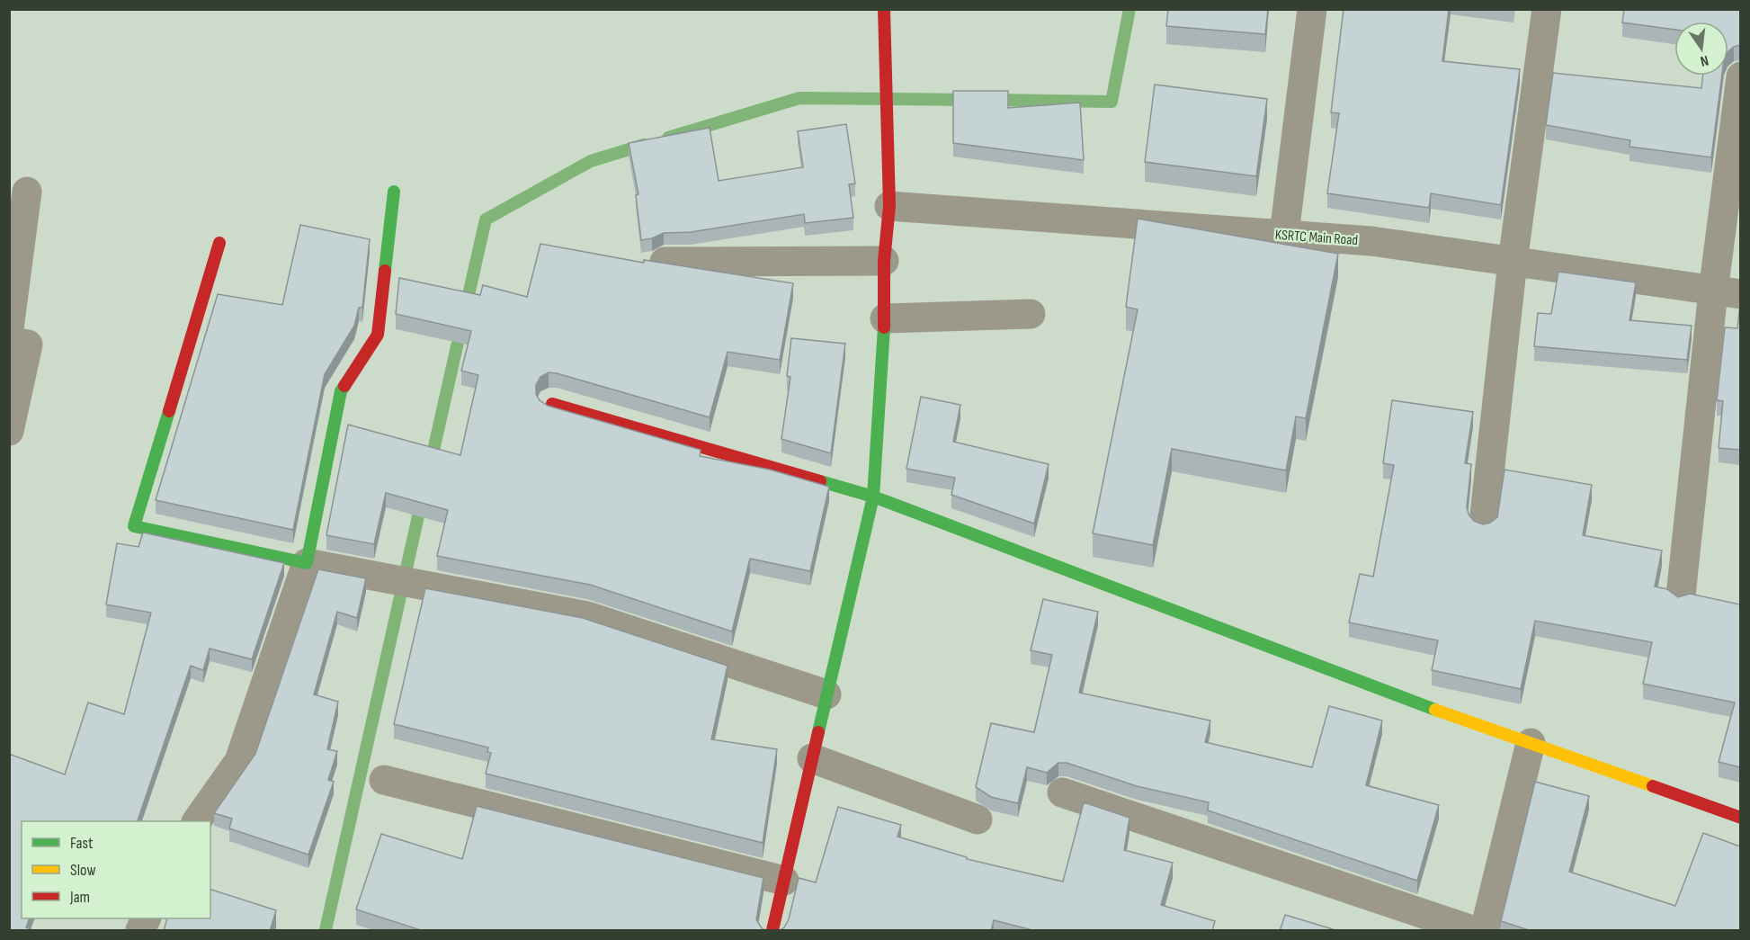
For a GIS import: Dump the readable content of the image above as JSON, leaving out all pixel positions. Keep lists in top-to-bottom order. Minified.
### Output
{"streets":{"street":["KSRTC Main Road"]},"legend":["Fast","Slow","Jam"],"north":"bottom"}
